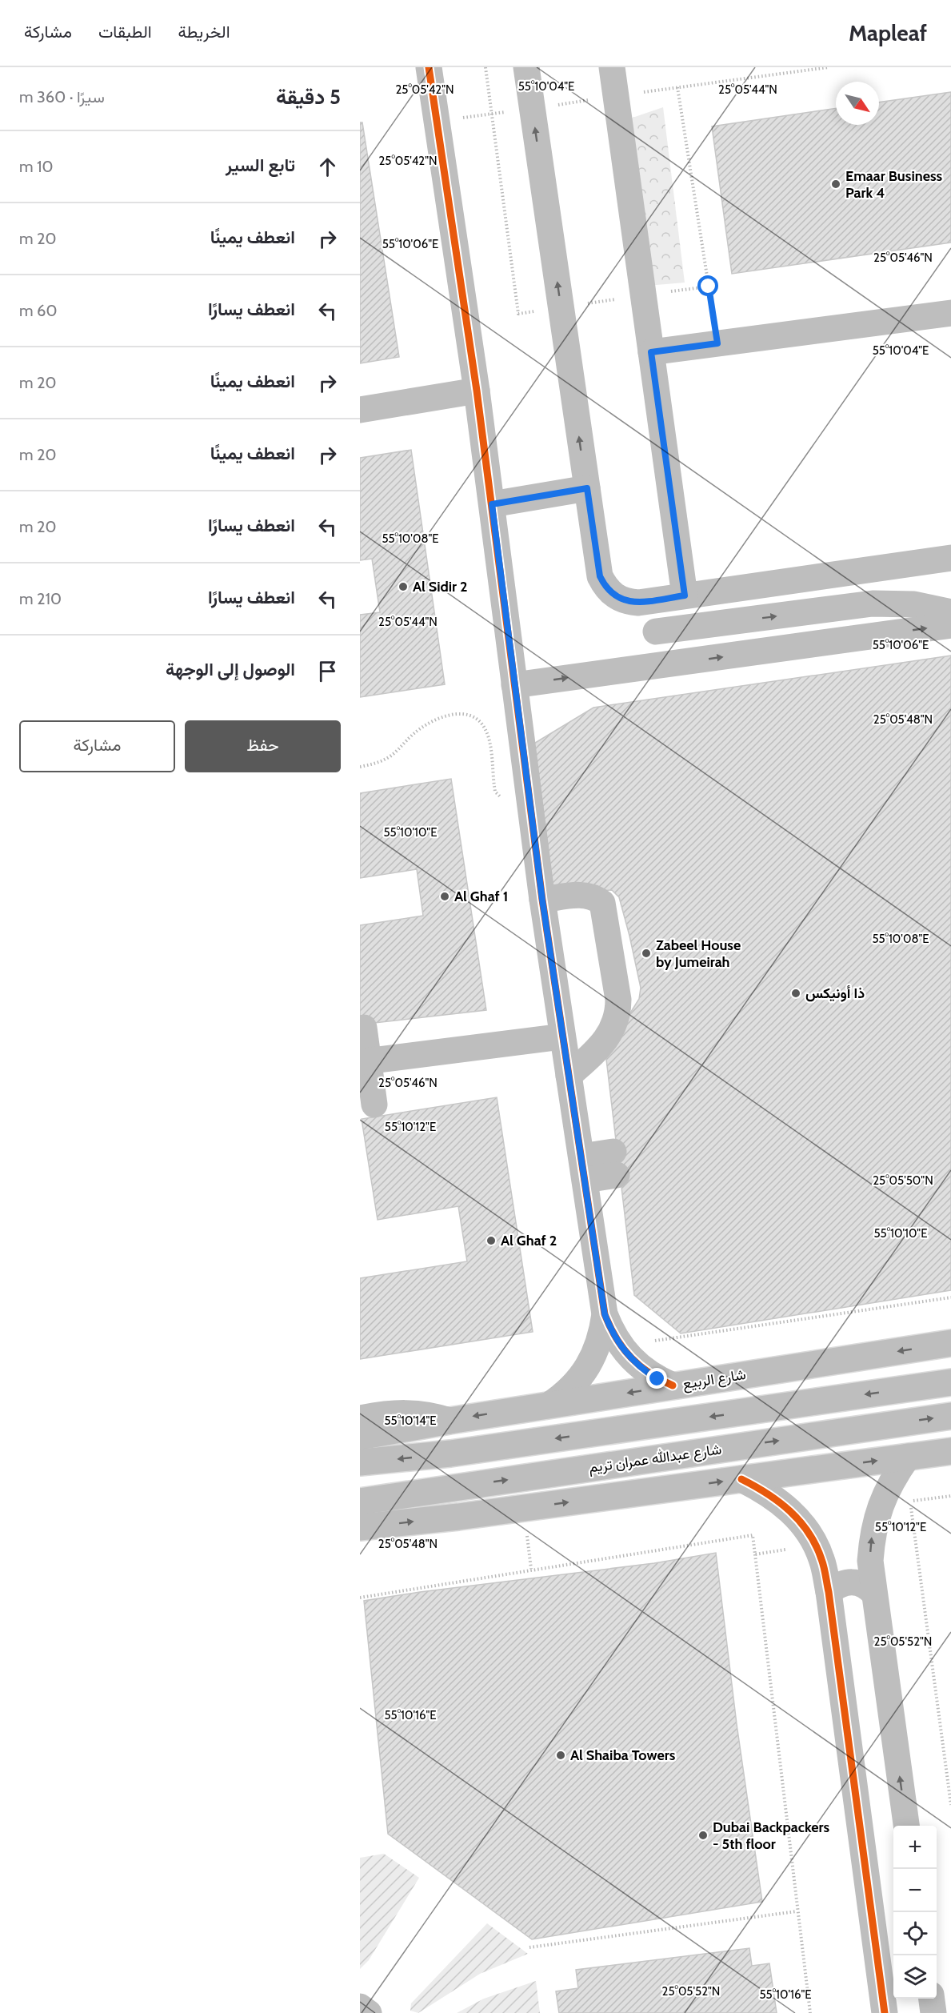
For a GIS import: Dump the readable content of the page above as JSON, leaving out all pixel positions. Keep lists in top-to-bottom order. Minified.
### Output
{"streets":{"street":["شارع الربيع","شارع عبدالله عمران تريم"]},"places":["Emaar Business Park 4","Al Sidir 2","Al Ghaf 1","Zabeel House by Jumeirah","ذا أونيكس","Al Ghaf 2","Al Shaiba Towers","Dubai Backpackers - 5th floor"],"north":"bottom right","page":{"header":"Mapleaf","nav":["الخريطة","الطبقات","مشاركة"],"heading":["5 دقيقة","سيرًا · 360 m"],"list":[["تابع السير","10 m"],["انعطف يمينًا","20 m"],["انعطف يسارًا","60 m"],["انعطف يمينًا","20 m"],["انعطف يمينًا","20 m"],["انعطف يسارًا","20 m"],["انعطف يسارًا","210 m"],"الوصول إلى الوجهة"],"buttons":["حفظ","مشاركة"],"map_buttons":["+","−"]},"coordinates":["55°10'04\"E","25°05'42\"N","25°05'44\"N","55°10'06\"E","25°05'46\"N","55°10'08\"E","25°05'48\"N","55°10'10\"E","55°10'12\"E","25°05'50\"N","55°10'14\"E","25°05'52\"N","55°10'16\"E"]}
